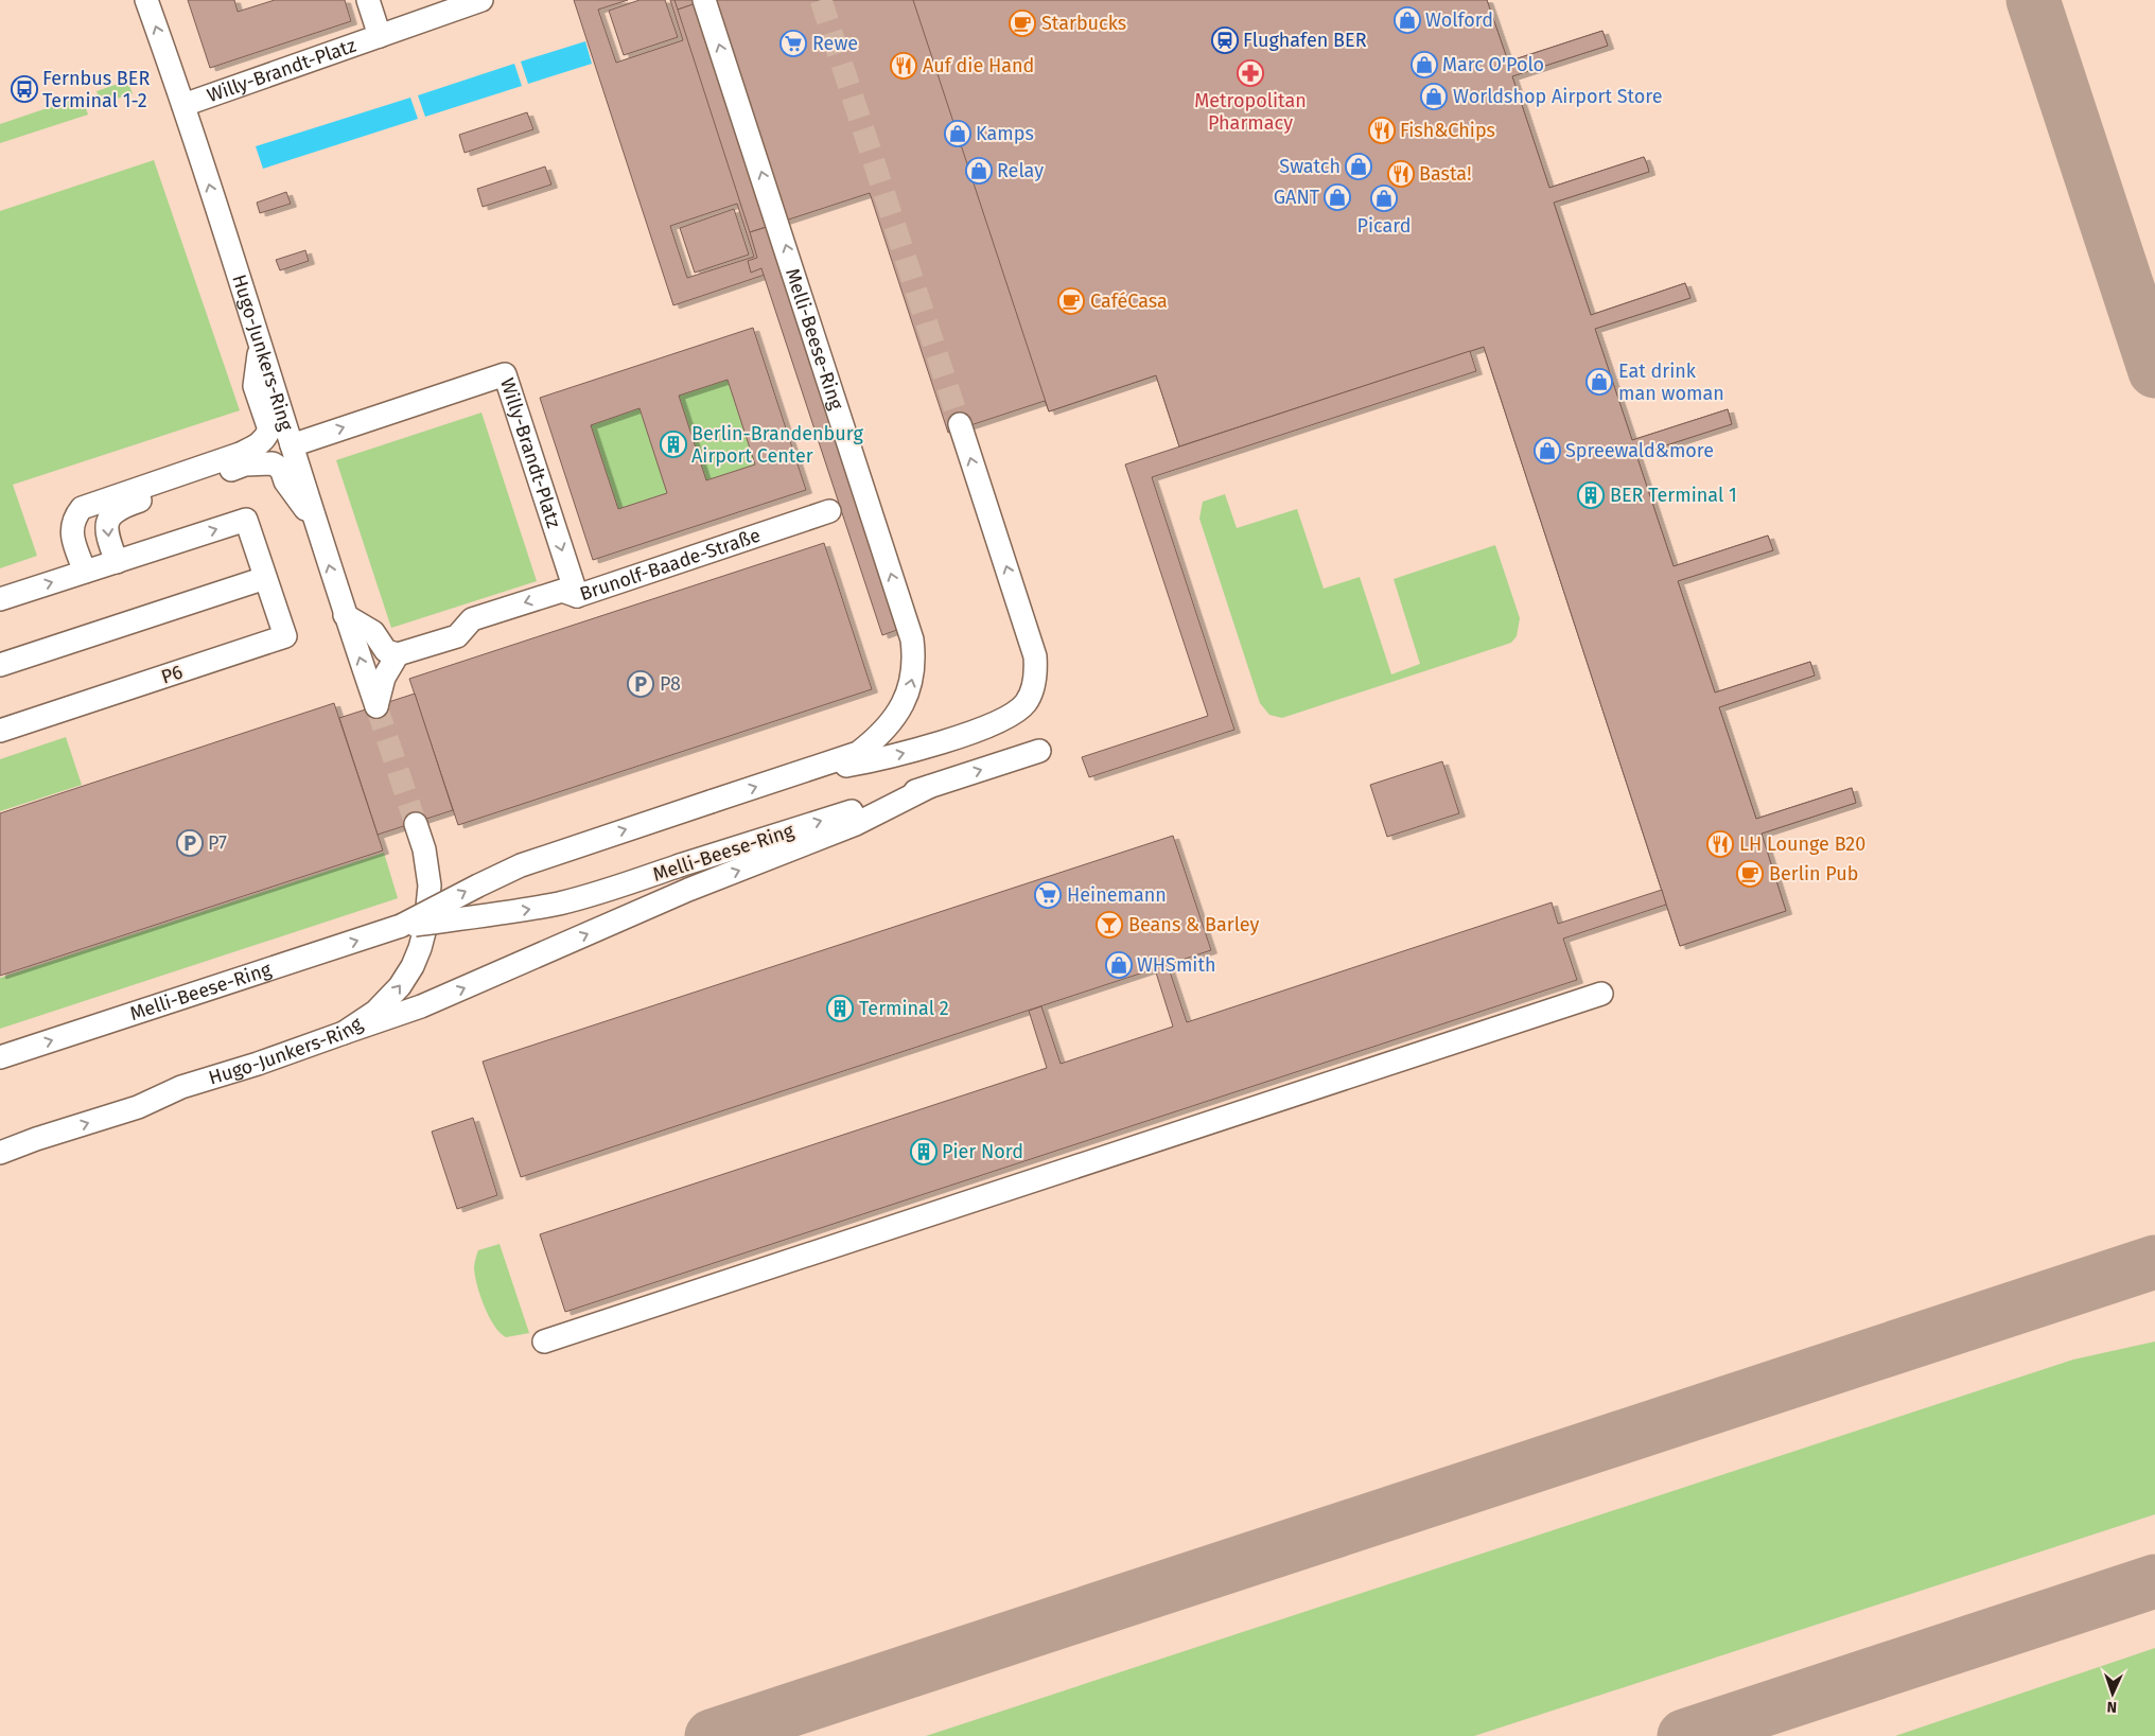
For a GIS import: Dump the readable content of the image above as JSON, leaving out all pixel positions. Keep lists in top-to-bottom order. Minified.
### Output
{"streets":{"street":["Willy-Brandt-Platz","Melli-Beese-Ring","Hugo-Junkers-Ring","Brunolf-Baade-Straße","P6"]},"crossings":[["Willy-Brandt-Platz","Hugo-Junkers-Ring"],["Willy-Brandt-Platz","Brunolf-Baade-Straße"],["Hugo-Junkers-Ring","Brunolf-Baade-Straße"]],"one_way":["Brunolf-Baade-Straße"],"places":{"shop":["Wolford","Marc O'Polo","Worldshop Airport Store","Kamps","Swatch","Relay","GANT","Picard","Eat drink man woman","Spreewald&more","WHSmith"],"cafe":["Starbucks","CaféCasa","Berlin Pub"],"station":["Flughafen BER"],"supermarket":["Rewe","Heinemann"],"restaurant":["Auf die Hand","Fish&Chips","Basta!","LH Lounge B20"],"pharmacy":["Metropolitan Pharmacy"],"bus stop":["Fernbus BER Terminal 1-2"],"building":["Berlin-Brandenburg Airport Center","BER Terminal 1","Terminal 2","Pier Nord"],"parking":["P8","P7"],"bar":["Beans & Barley"]},"north":"bottom"}
